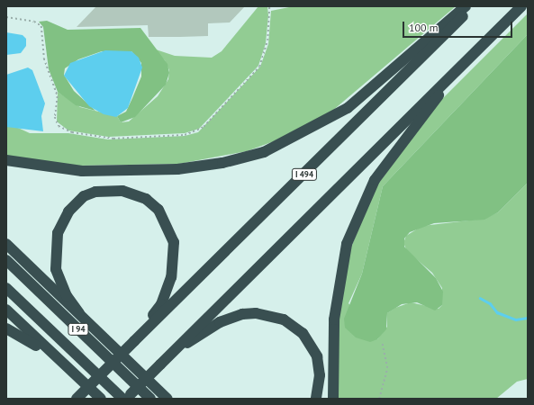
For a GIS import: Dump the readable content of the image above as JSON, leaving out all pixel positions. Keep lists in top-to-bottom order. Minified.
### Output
{"streets":{"highway":["I 494","I 94"]},"scale_bar":"100 m"}
